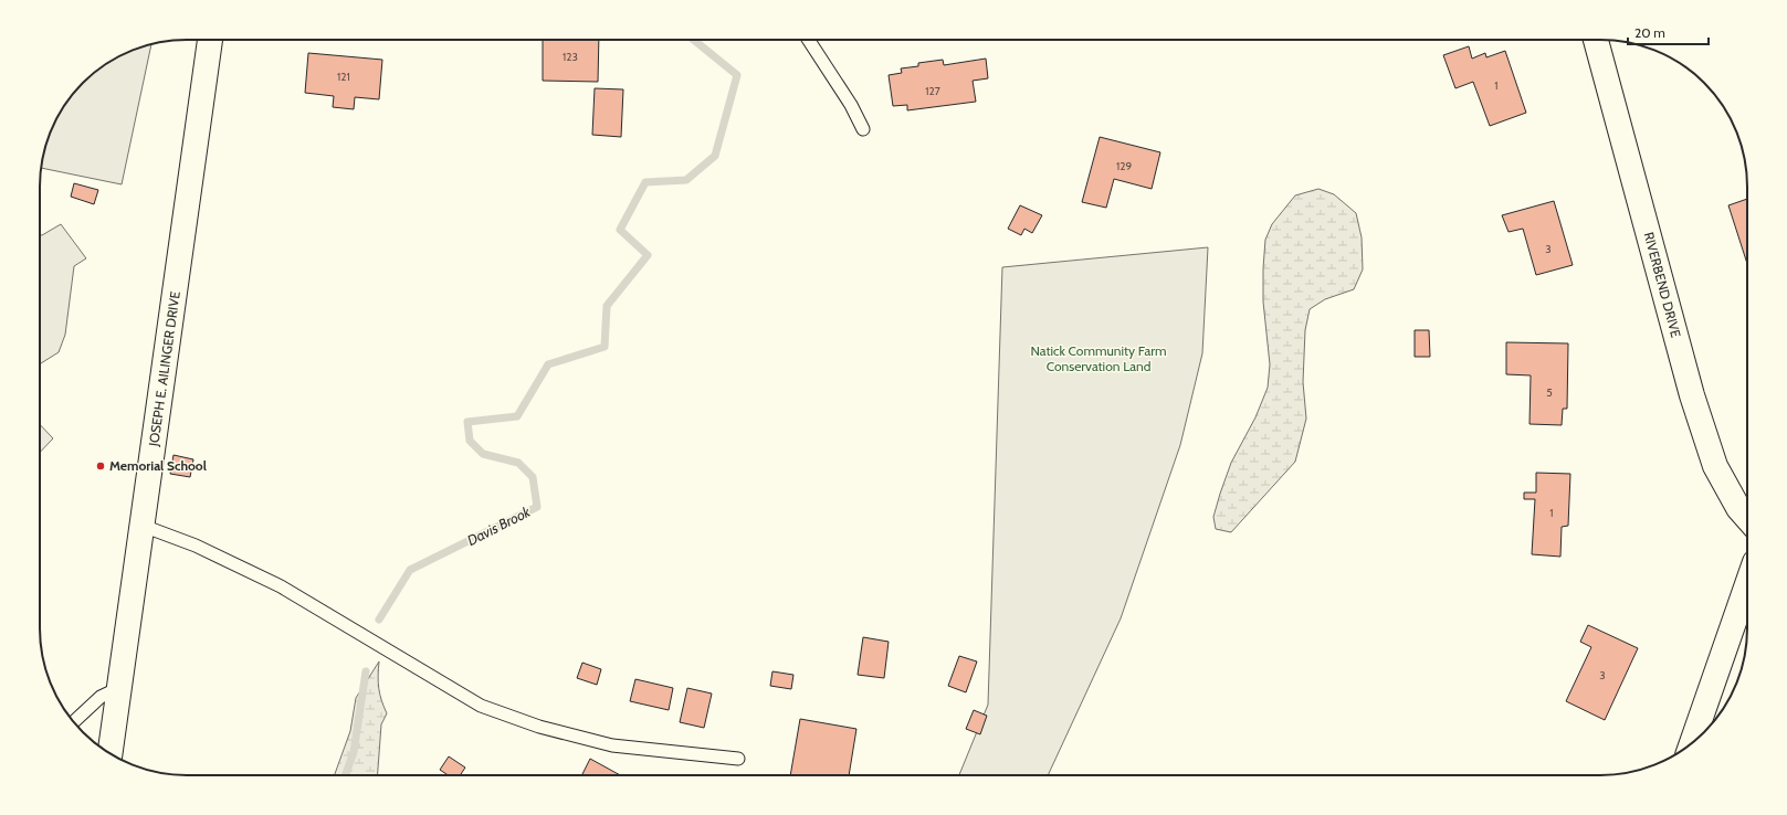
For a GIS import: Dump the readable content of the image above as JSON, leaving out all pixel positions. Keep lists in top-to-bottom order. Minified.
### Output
{"streets":{"street":["RIVERBEND DRIVE","JOSEPH E. AILINGER DRIVE"]},"water":["Davis Brook"],"parks":["Natick Community Farm Conservation Land"],"places":["Memorial School"],"house_numbers":["123","121","1","127","129","3","5","1","3"],"scale_bar":"20 m"}
